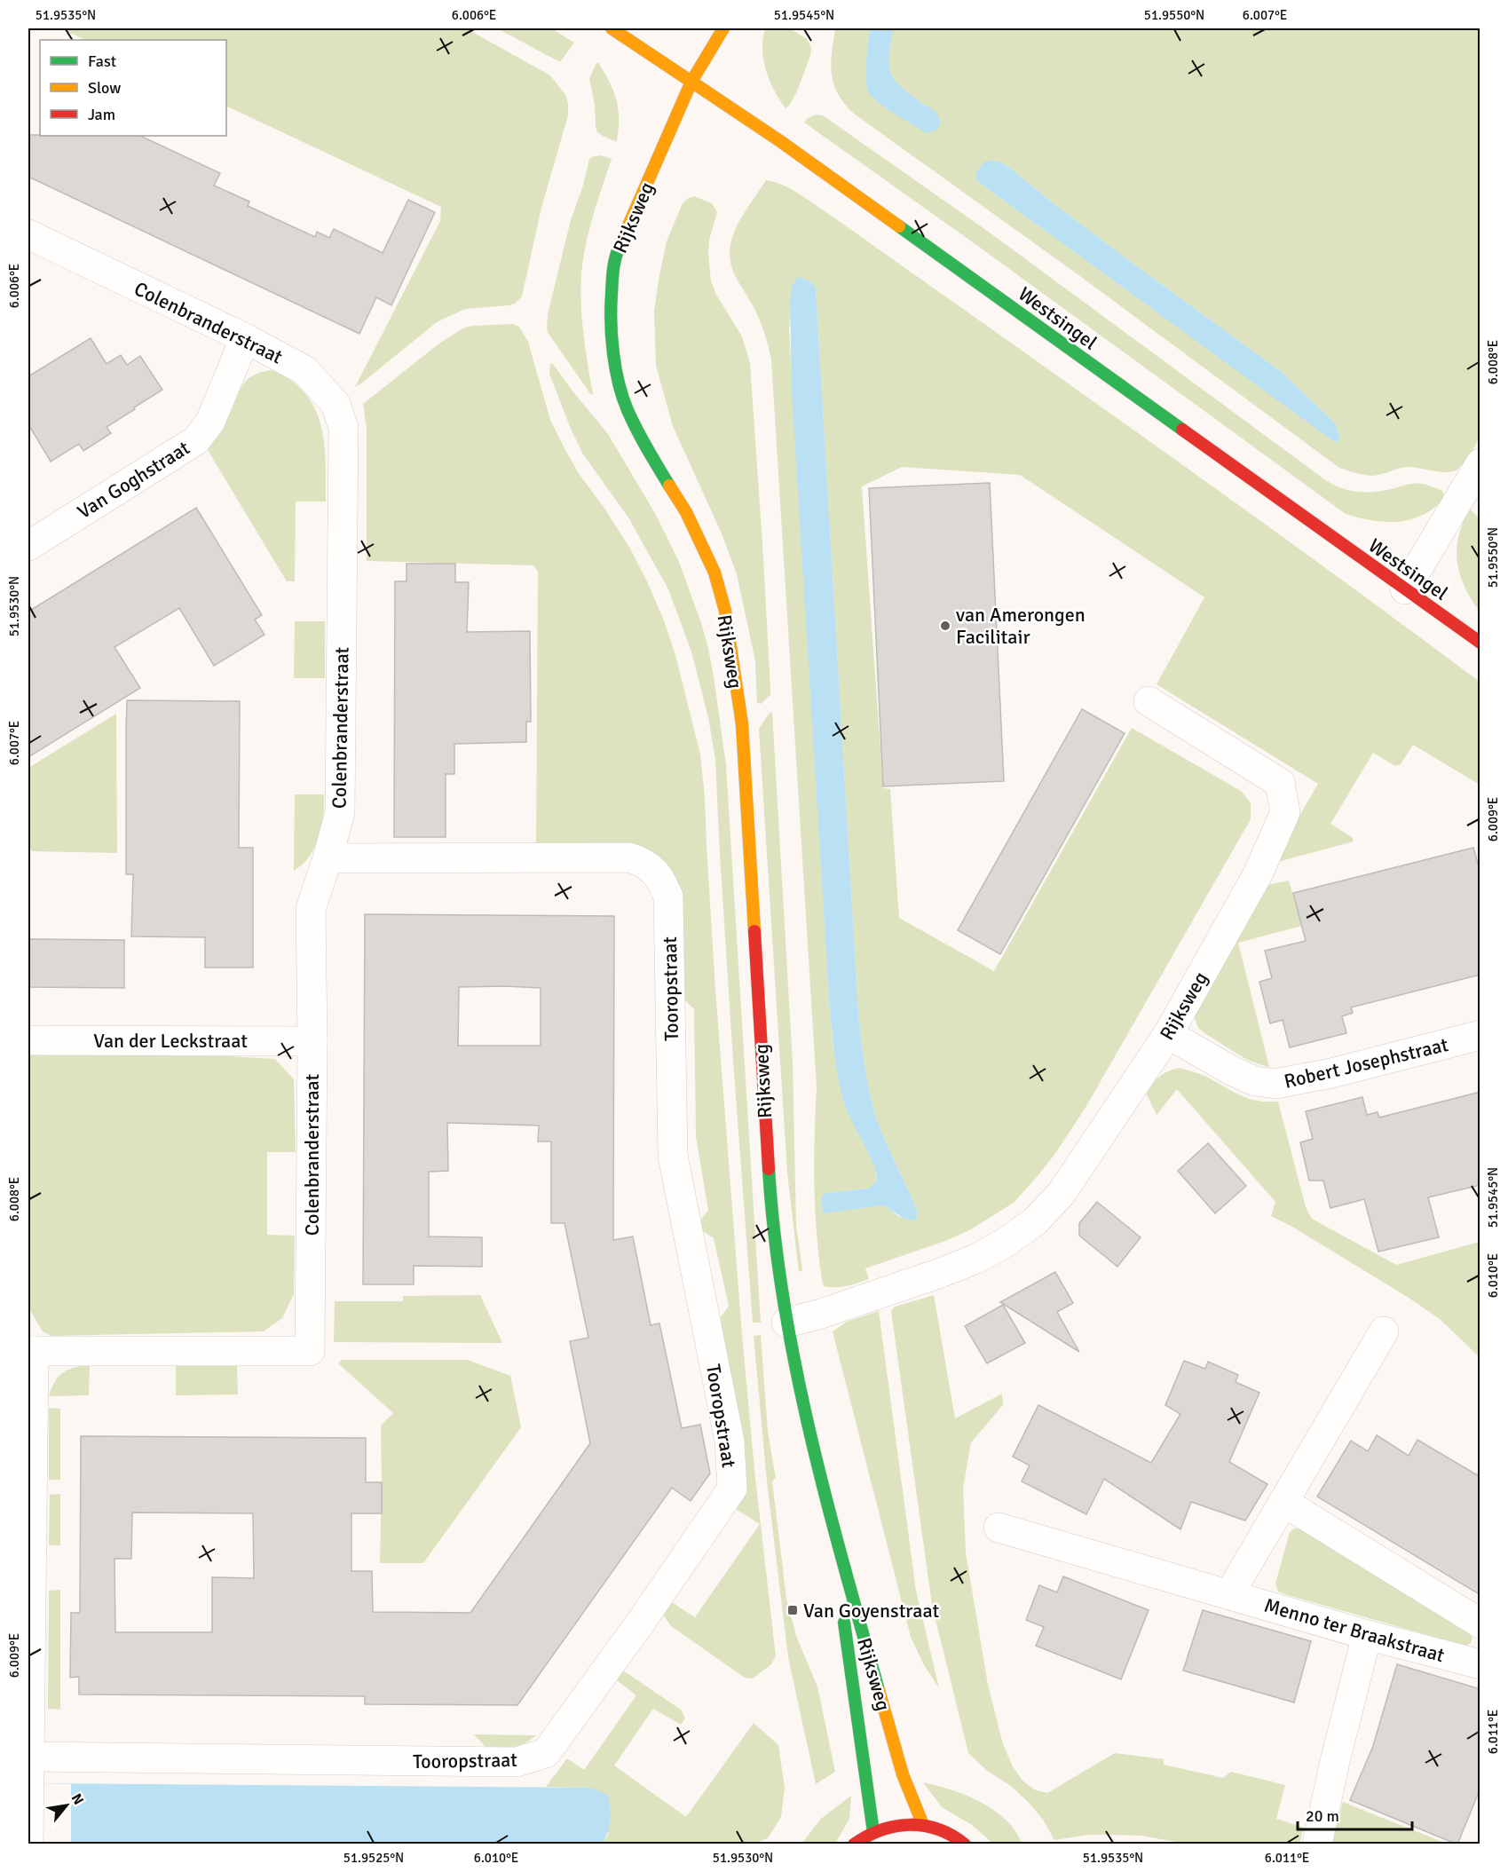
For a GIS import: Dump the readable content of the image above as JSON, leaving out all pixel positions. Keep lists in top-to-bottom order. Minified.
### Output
{"streets":{"street":["Rijksweg","Westsingel","Colenbranderstraat","Van Goghstraat","Tooropstraat","Van der Leckstraat","Robert Josephstraat","Menno ter Braakstraat"]},"crossings":[["Rijksweg","Westsingel"],["Rijksweg","Robert Josephstraat"],["Colenbranderstraat","Van Goghstraat"],["Colenbranderstraat","Tooropstraat"],["Colenbranderstraat","Van der Leckstraat"]],"places":{"other":["van Amerongen Facilitair"],"transit":["Van Goyenstraat"]},"legend":["Fast","Slow","Jam"],"scale_bar":"20 m","north":"top right","coordinates":["51.9535°N","6.006°E","51.9545°N","51.9550°N","6.007°E","6.008°E","51.9530°N","6.009°E","6.010°E","6.011°E","51.9525°N"]}
